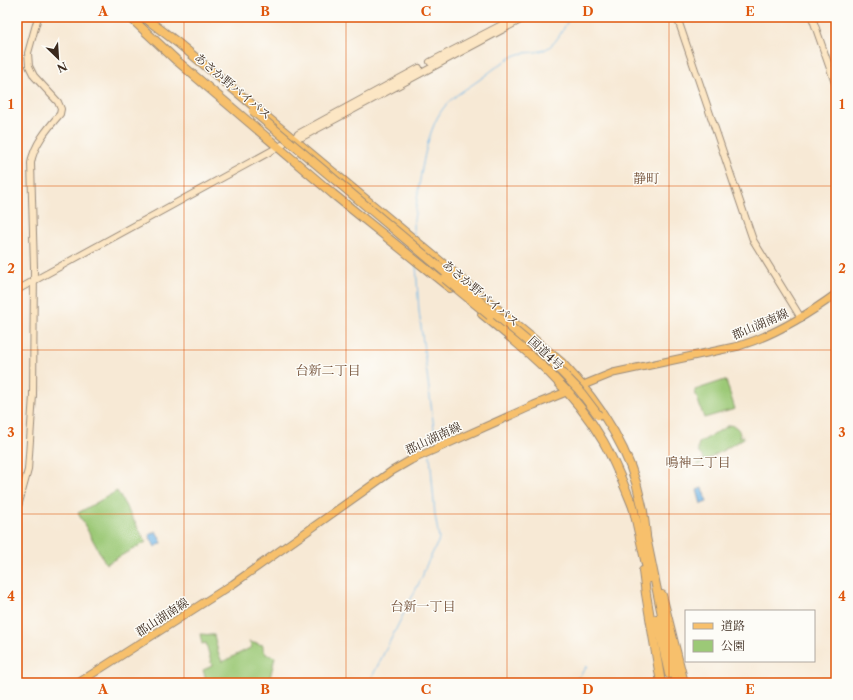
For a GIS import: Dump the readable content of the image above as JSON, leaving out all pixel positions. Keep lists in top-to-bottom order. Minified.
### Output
{"streets":{"highway":["あさか野バイパス","国道4号"],"main road":["郡山湖南線"]},"crossings":[["あさか野バイパス","国道4号"],["郡山湖南線","国道4号"]],"districts":["静町","台新二丁目","鳴神二丁目","台新一丁目"],"legend":["道路","公園"],"north":"bottom right","grid":{"columns":["A","B","C","D","E"],"rows":["1","2","3","4"]}}
